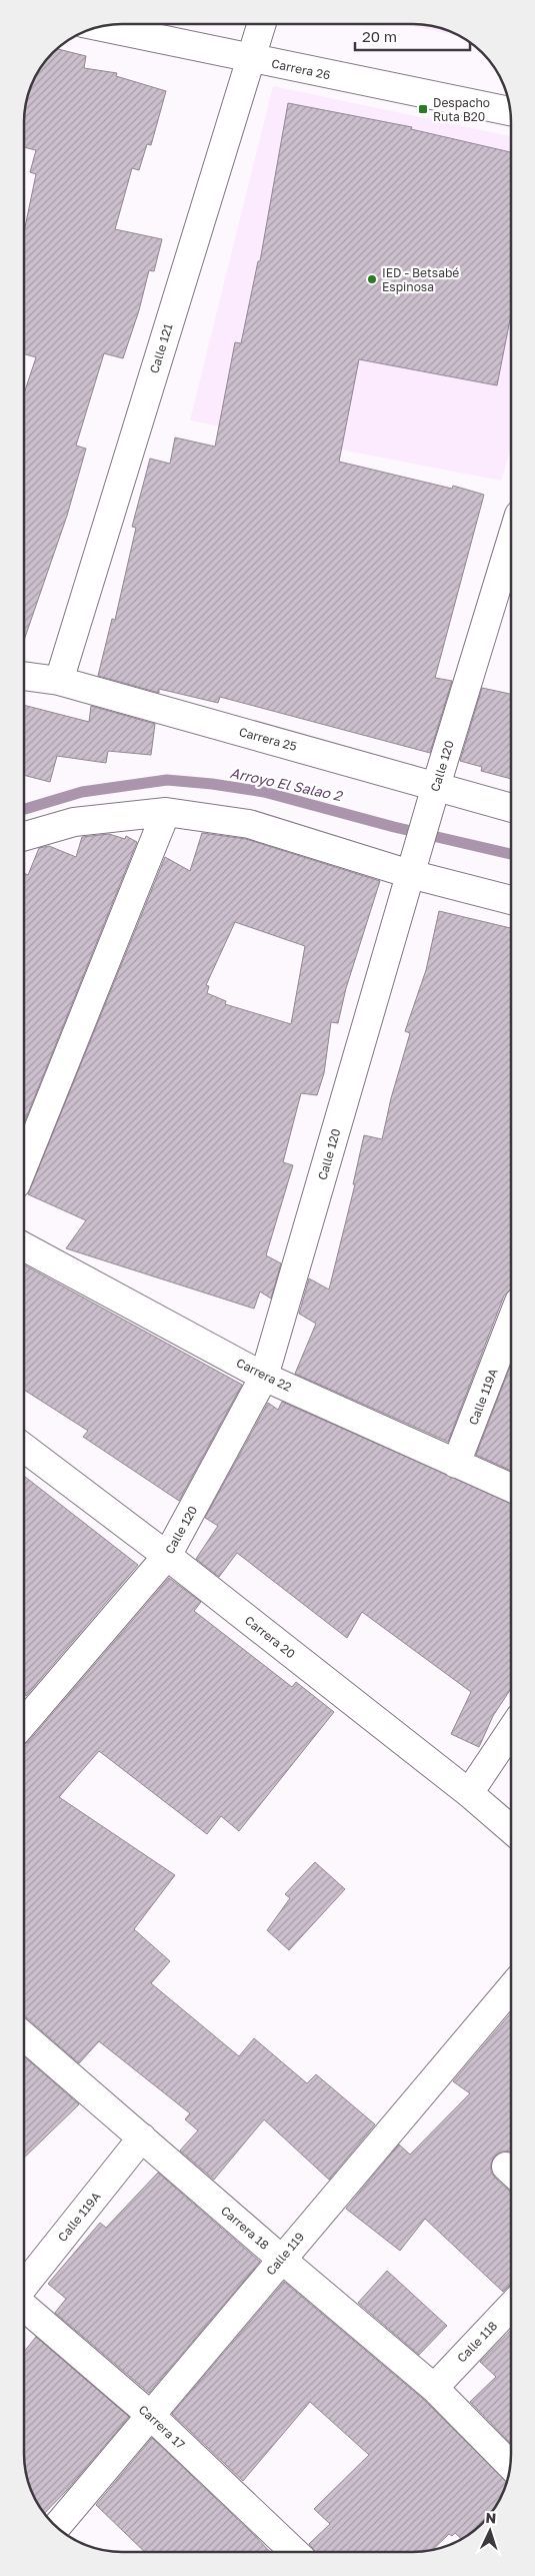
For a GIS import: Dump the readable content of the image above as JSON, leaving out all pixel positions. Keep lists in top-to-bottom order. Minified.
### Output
{"streets":{"street":["Carrera 26","Calle 121","Carrera 25","Calle 120","Carrera 22","Calle 119A","Carrera 20","Carrera 18","Calle 119","Calle 118","Carrera 17"]},"crossings":[["Carrera 26","Calle 121"],["Calle 121","Carrera 25"],["Carrera 25","Calle 120"],["Calle 120","Carrera 22"],["Calle 120","Carrera 20"],["Carrera 22","Calle 119A"],["Calle 119A","Carrera 18"],["Carrera 18","Calle 119"],["Carrera 18","Calle 118"],["Calle 119","Carrera 17"]],"water":["Arroyo El Salao 2"],"places":{"transit":["Despacho Ruta B20"],"other":["IED - Betsabé Espinosa"]},"scale_bar":"20 m","north":"top"}
